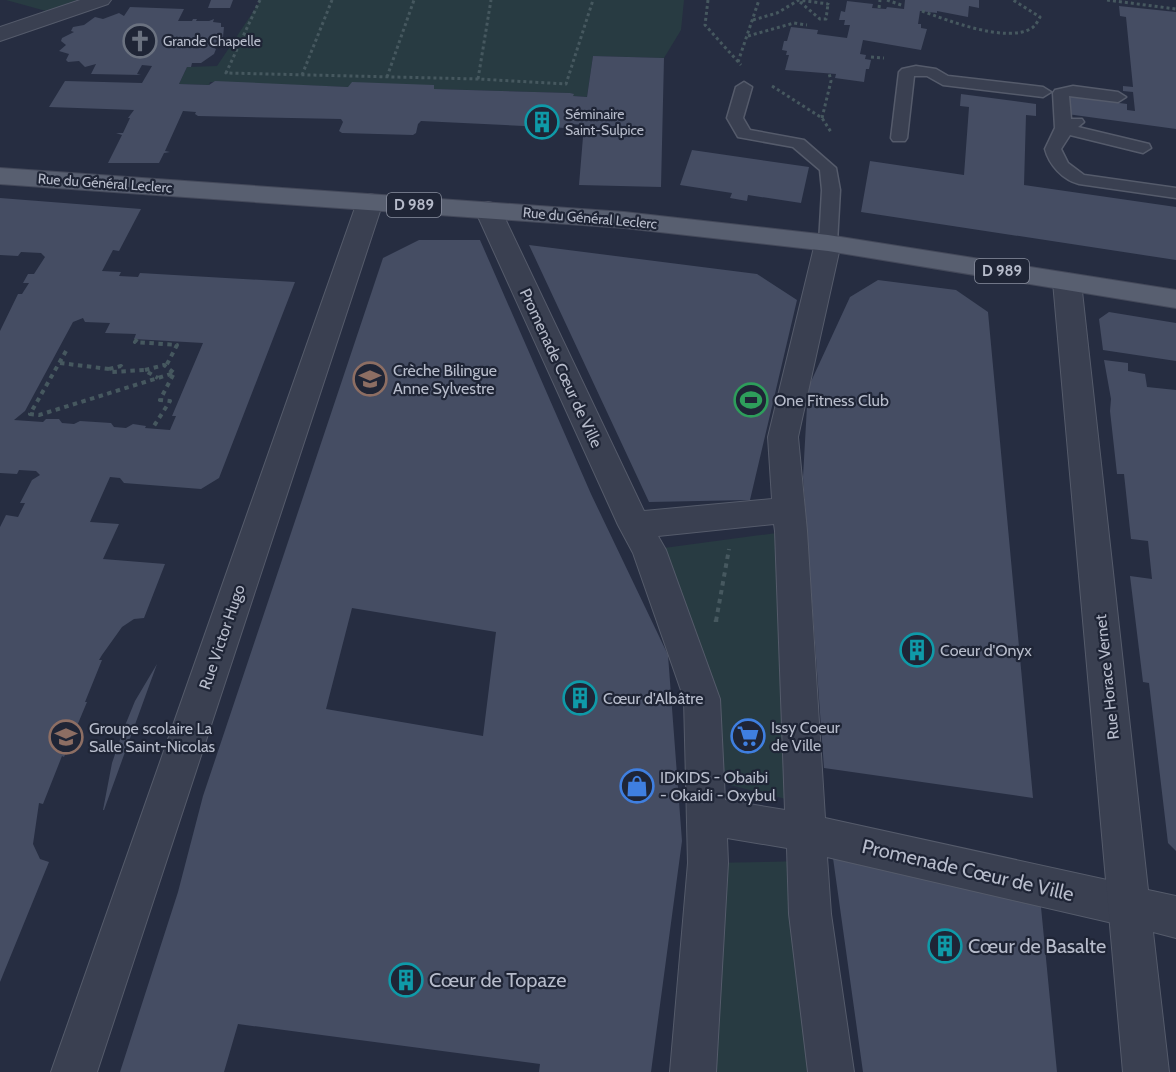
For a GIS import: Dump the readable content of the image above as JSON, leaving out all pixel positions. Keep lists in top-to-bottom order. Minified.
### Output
{"streets":{"main road":["Rue du Général Leclerc","D 989"],"street":["Promenade Cœur de Ville","Rue Victor Hugo","Rue Horace Vernet"]},"crossings":[["Rue du Général Leclerc","Promenade Cœur de Ville"],["Rue du Général Leclerc","Rue Victor Hugo"],["Rue du Général Leclerc","Rue Horace Vernet"],["Promenade Cœur de Ville","Rue Horace Vernet"]],"places":{"church":["Grande Chapelle"],"building":["Séminaire Saint-Sulpice","Coeur d'Onyx","Cœur d'Albâtre","Cœur de Basalte","Cœur de Topaze"],"school or university":["Crèche Bilingue Anne Sylvestre","Groupe scolaire La Salle Saint-Nicolas"],"sports":["One Fitness Club"],"supermarket":["Issy Coeur de Ville"],"shop":["IDKIDS - Obaibi - Okaidi - Oxybul"]}}
